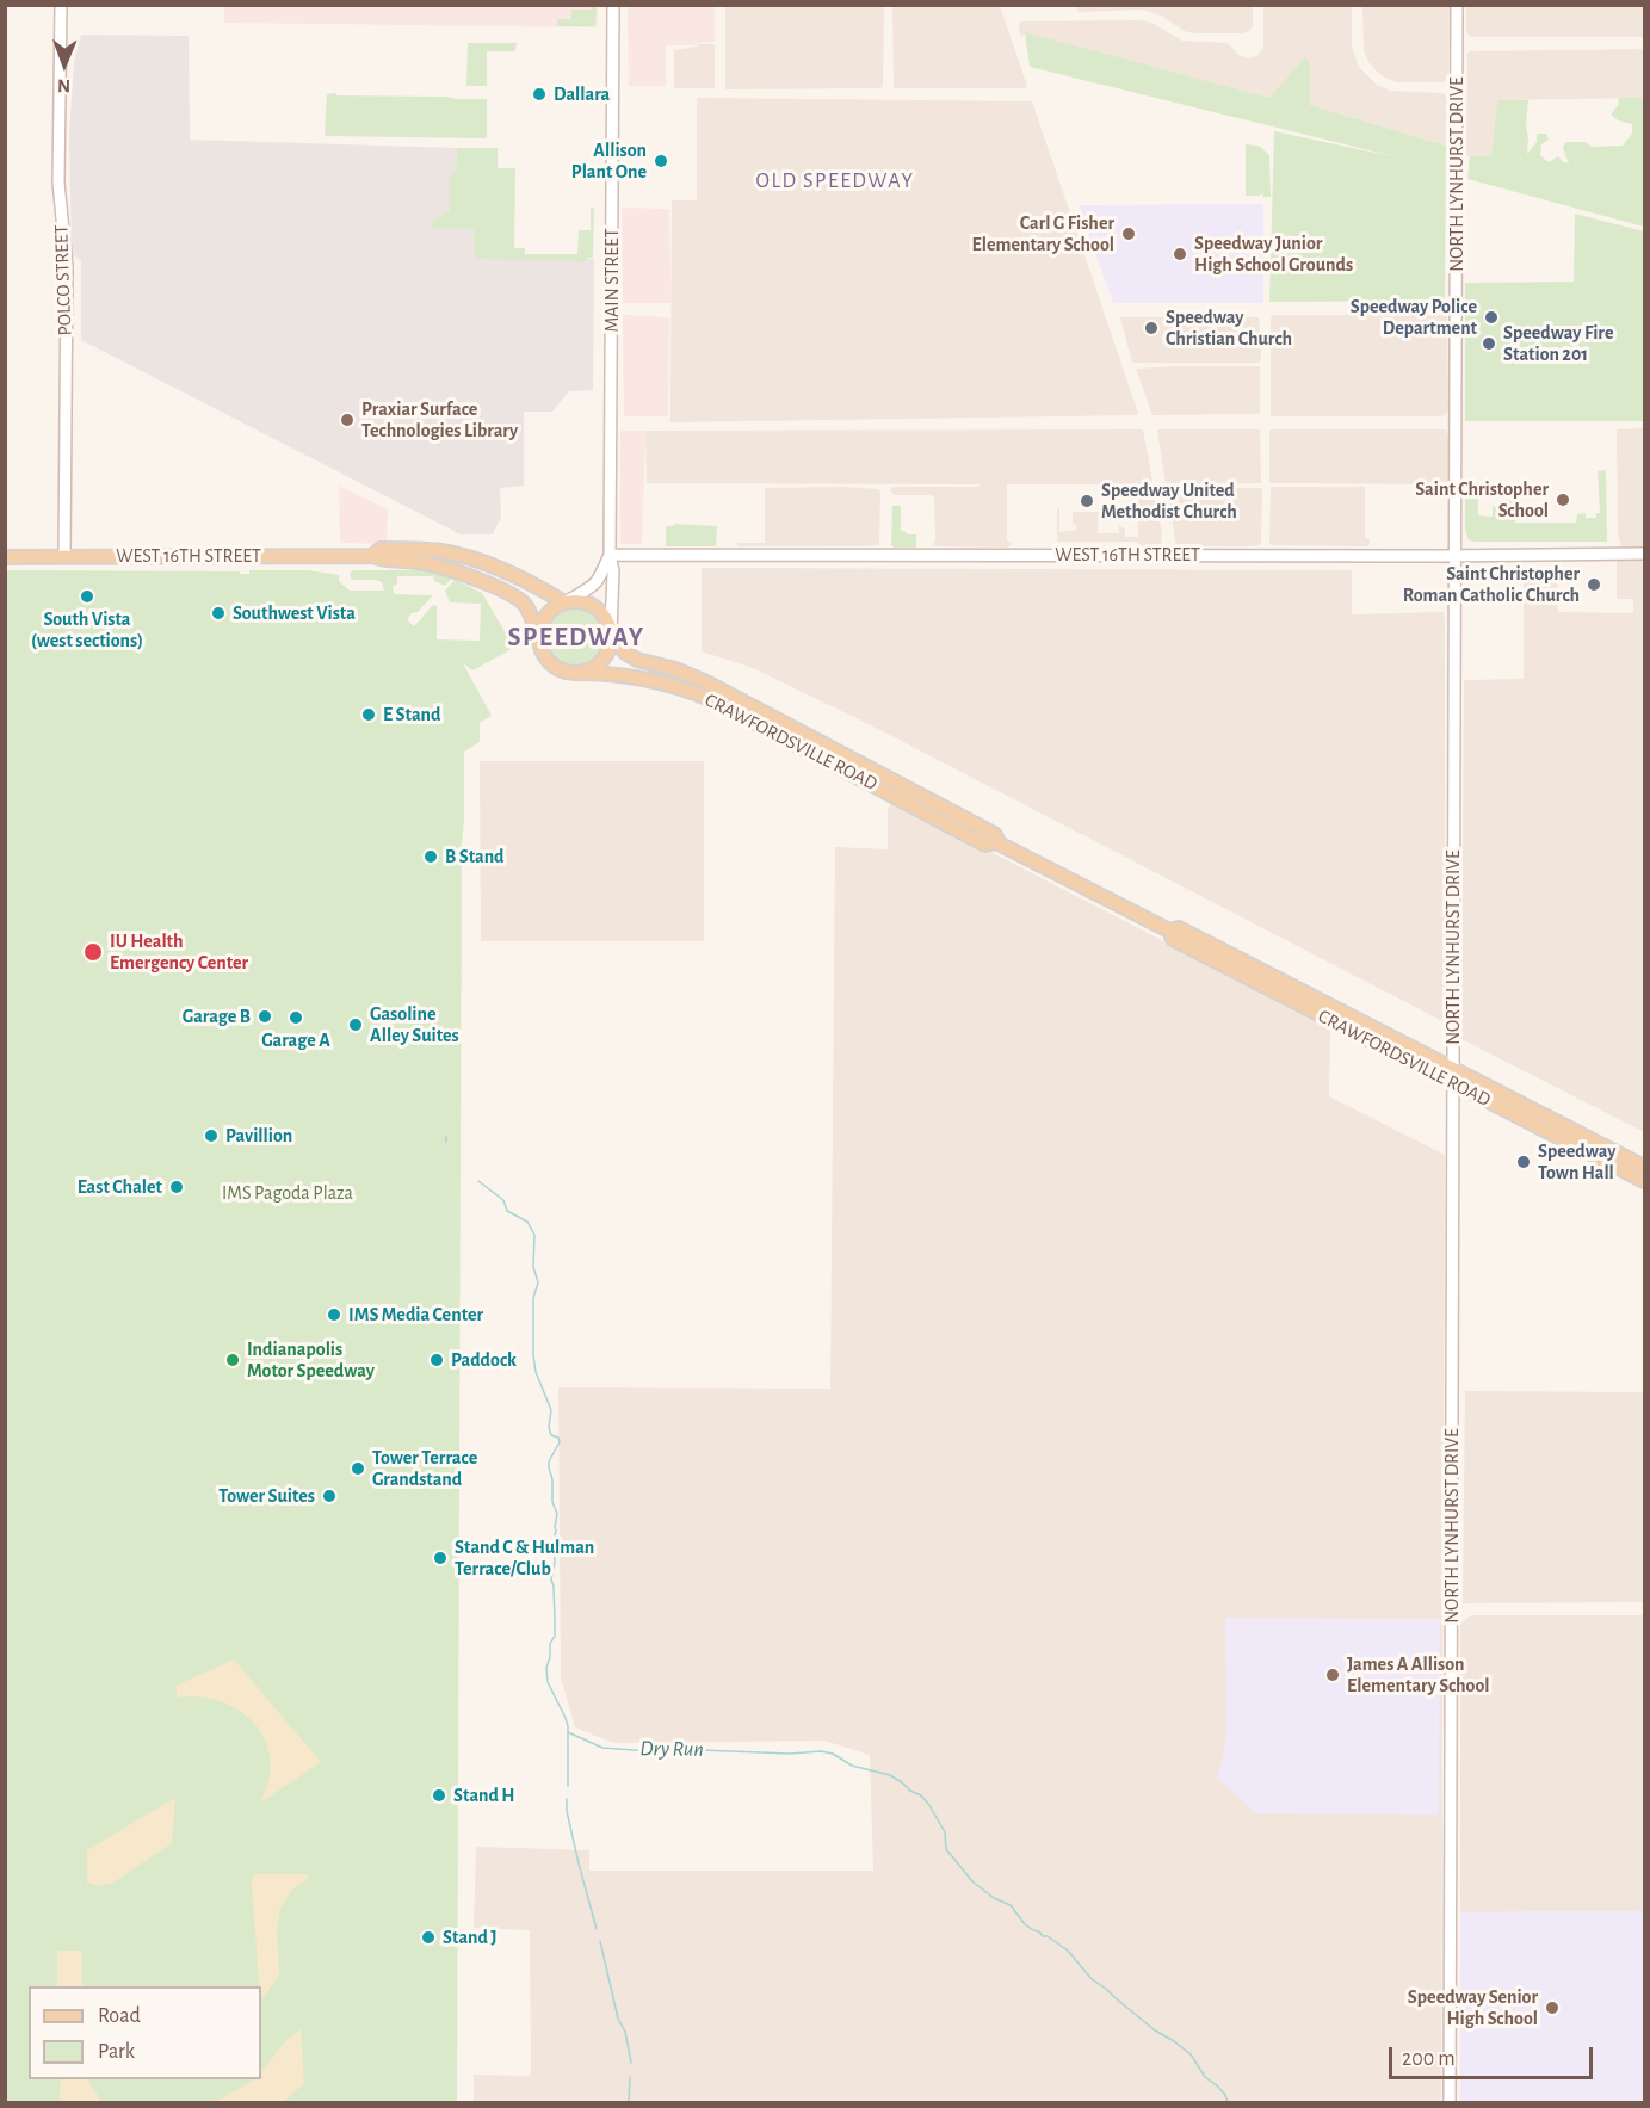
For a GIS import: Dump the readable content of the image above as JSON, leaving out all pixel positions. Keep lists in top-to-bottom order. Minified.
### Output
{"streets":{"main road":["WEST 16TH STREET","CRAWFORDSVILLE ROAD"],"street":["NORTH LYNHURST DRIVE","POLCO STREET","MAIN STREET"]},"crossings":[["NORTH LYNHURST DRIVE","WEST 16TH STREET"],["NORTH LYNHURST DRIVE","CRAWFORDSVILLE ROAD"],["POLCO STREET","WEST 16TH STREET"],["MAIN STREET","WEST 16TH STREET"],["MAIN STREET","CRAWFORDSVILLE ROAD"],["WEST 16TH STREET","CRAWFORDSVILLE ROAD"]],"districts":["OLD SPEEDWAY","SPEEDWAY"],"water":["Dry Run"],"parks":["IMS Pagoda Plaza"],"places":["Dallara","Allison Plant One","Carl G Fisher Elementary School","Speedway Junior High School Grounds","Speedway Police Department","Speedway Christian Church","Speedway Fire Station 201","Praxiar Surface Technologies Library","Saint Christopher School","Speedway United Methodist Church","Saint Christopher Roman Catholic Church","South Vista (west sections)","Southwest Vista","E Stand","B Stand","IU Health Emergency Center","Garage B","Garage A","Gasoline Alley Suites","Pavillion","Speedway Town Hall","East Chalet","IMS Media Center","Indianapolis Motor Speedway","Paddock","Tower Terrace Grandstand","Tower Suites","Stand C & Hulman Terrace/Club","James A Allison Elementary School","Stand H","Stand J","Speedway Senior High School"],"legend":["Road","Park"],"scale_bar":"200 m","north":"bottom"}
